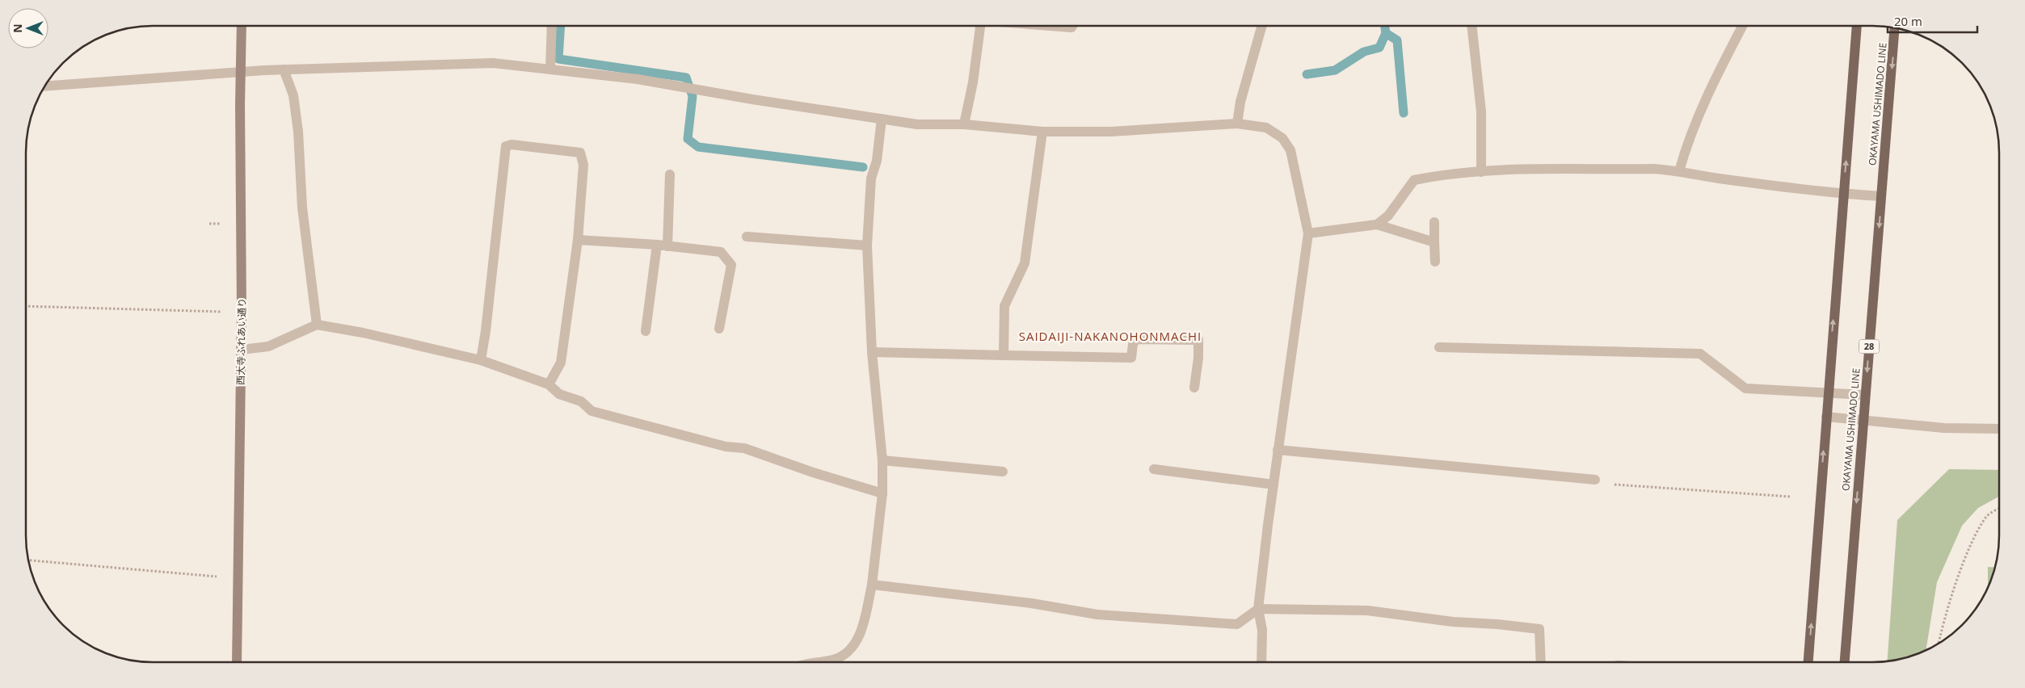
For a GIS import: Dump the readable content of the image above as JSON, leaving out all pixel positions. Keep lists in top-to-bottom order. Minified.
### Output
{"streets":{"main road":["OKAYAMA USHIMADO LINE","28"],"street":["西大寺ふれあい通り"]},"districts":["SAIDAIJI-NAKANOHONMACHI"],"scale_bar":"20 m","north":"left"}
